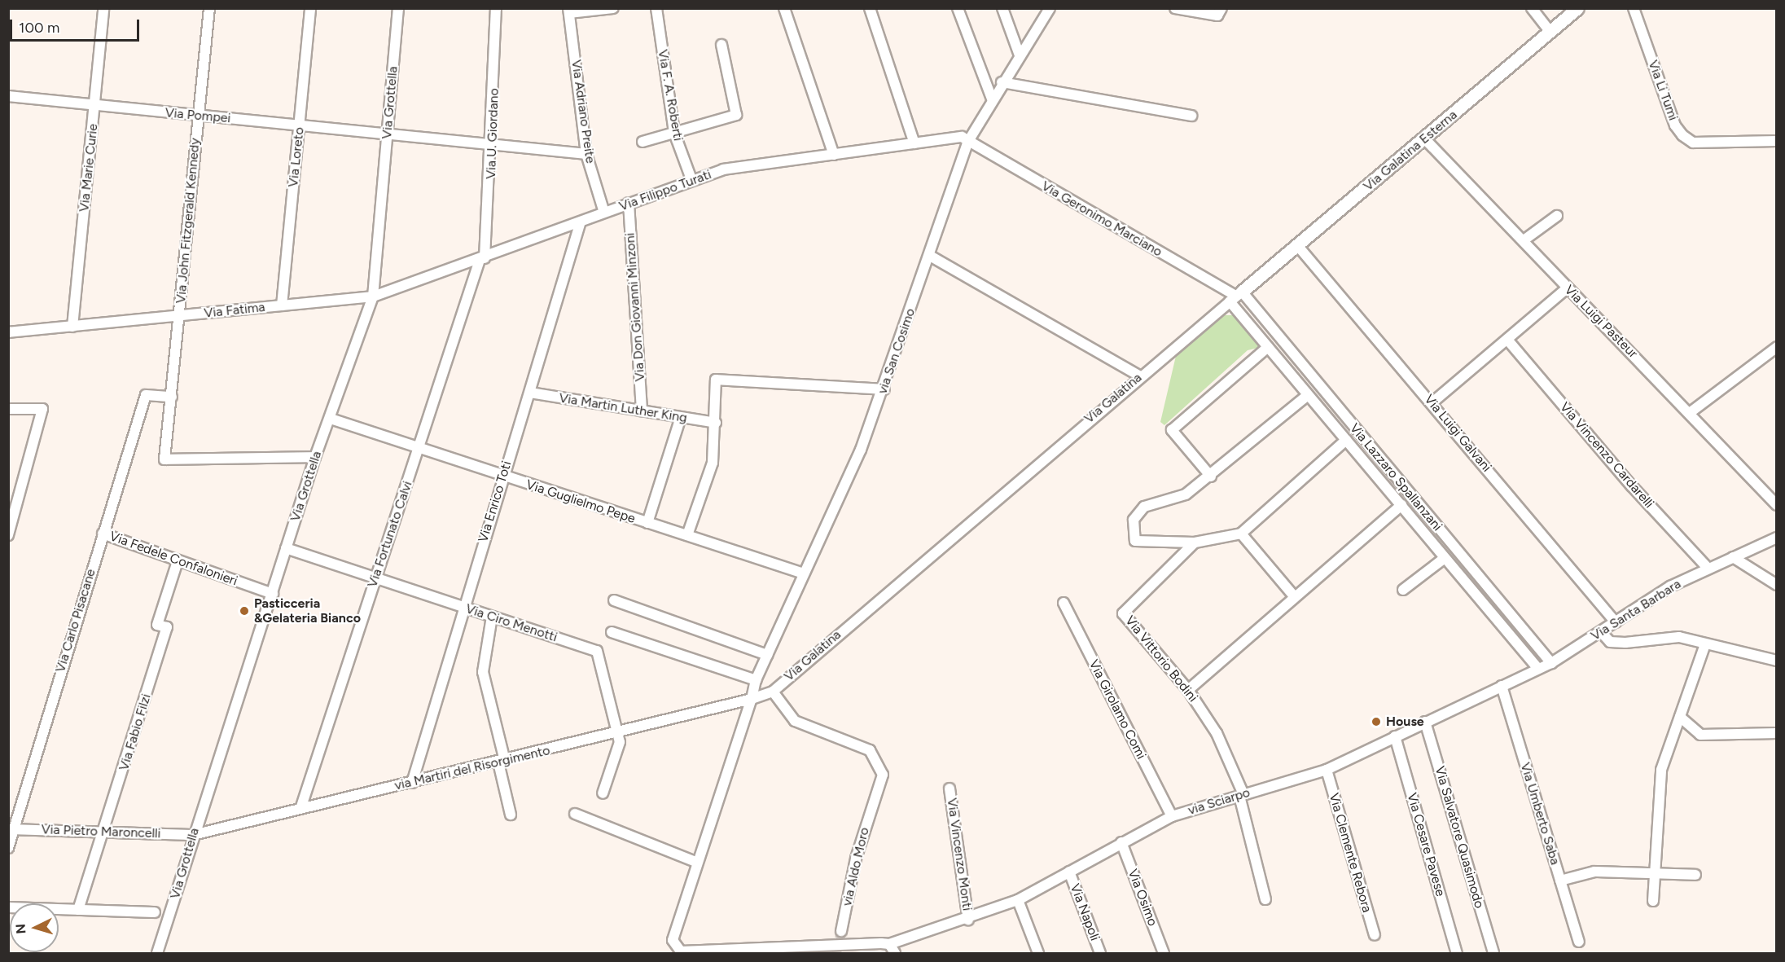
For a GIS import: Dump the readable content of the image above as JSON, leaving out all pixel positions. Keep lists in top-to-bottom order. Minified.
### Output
{"streets":{"main road":["Via Galatina Esterna"],"street":["Via Li Tumi","Via F. A. Roberti","Via Grottella","Via Adriano Preite","Via Pompei","Via U. Giordano","Via Loreto","Via Marie Curie","Via Filippo Turati","Via Geronimo Marciano","Via John Fitzgerald Kennedy","Via Don Giovanni Minzoni","Via Fatima","Via Luigi Pasteur","via San Cosimo","Via Galatina","Via Martin Luther King","Via Luigi Galvani","Via Vincenzo Cardarelli","Via Lazzaro Spallanzani","Via Enrico Toti","Via Guglielmo Pepe","Via Fortunato Calvi","Via Fedele Confalonieri","Via Santa Barbara","Via Carlo Pisacane","Via Ciro Menotti","Via Vittorio Bodini","Via Girolamo Comi","Via Fabio Filzi","via Martiri del Risorgimento","via Sciarpo","Via Umberto Saba","Via Pietro Maroncelli","Via Salvatore Quasimodo","Via Cesare Pavese","Via Clemente Rebora","Via Vincenzo Monti","via Aldo Moro","Via Osimo","Via Napoli"]},"crossings":[["Via F. A. Roberti","Via Filippo Turati"],["Via Grottella","Via Pompei"],["Via Grottella","Via Filippo Turati"],["Via Grottella","Via John Fitzgerald Kennedy"],["Via Grottella","Via Fatima"],["Via Grottella","Via Guglielmo Pepe"],["Via Grottella","Via Fedele Confalonieri"],["Via Grottella","Via Ciro Menotti"],["Via Grottella","via Martiri del Risorgimento"],["Via Grottella","Via Pietro Maroncelli"],["Via Adriano Preite","Via Pompei"],["Via Adriano Preite","Via Filippo Turati"],["Via Pompei","Via U. Giordano"],["Via Pompei","Via Loreto"],["Via Pompei","Via Marie Curie"],["Via Pompei","Via John Fitzgerald Kennedy"],["Via U. Giordano","Via Filippo Turati"],["Via U. Giordano","Via Fortunato Calvi"],["Via Galatina Esterna","Via Geronimo Marciano"],["Via Galatina Esterna","Via Luigi Pasteur"],["Via Galatina Esterna","Via Galatina"],["Via Galatina Esterna","Via Luigi Galvani"],["Via Galatina Esterna","Via Lazzaro Spallanzani"],["Via Loreto","Via Fatima"],["Via Marie Curie","Via Fatima"],["Via Filippo Turati","Via Geronimo Marciano"],["Via Filippo Turati","Via Don Giovanni Minzoni"],["Via Filippo Turati","Via Fatima"],["Via Filippo Turati","via San Cosimo"],["Via Filippo Turati","Via Enrico Toti"],["Via Filippo Turati","Via Fortunato Calvi"],["Via Geronimo Marciano","via San Cosimo"],["Via Geronimo Marciano","Via Galatina"],["Via Geronimo Marciano","Via Lazzaro Spallanzani"],["Via John Fitzgerald Kennedy","Via Fatima"],["Via John Fitzgerald Kennedy","Via Carlo Pisacane"],["Via Don Giovanni Minzoni","Via Martin Luther King"],["via San Cosimo","Via Galatina"],["via San Cosimo","Via Guglielmo Pepe"],["via San Cosimo","via Martiri del Risorgimento"],["Via Galatina","Via Lazzaro Spallanzani"],["Via Galatina","via Martiri del Risorgimento"],["Via Galatina","via Aldo Moro"],["Via Martin Luther King","Via Enrico Toti"],["Via Luigi Galvani","Via Santa Barbara"],["Via Vincenzo Cardarelli","Via Santa Barbara"],["Via Lazzaro Spallanzani","Via Santa Barbara"],["Via Lazzaro Spallanzani","via Sciarpo"],["Via Enrico Toti","Via Guglielmo Pepe"],["Via Enrico Toti","Via Ciro Menotti"],["Via Enrico Toti","via Martiri del Risorgimento"],["Via Guglielmo Pepe","Via Fortunato Calvi"],["Via Fortunato Calvi","Via Ciro Menotti"],["Via Fortunato Calvi","via Martiri del Risorgimento"],["Via Fedele Confalonieri","Via Carlo Pisacane"],["Via Fedele Confalonieri","Via Fabio Filzi"],["Via Santa Barbara","via Sciarpo"],["Via Carlo Pisacane","Via Pietro Maroncelli"],["Via Ciro Menotti","via Martiri del Risorgimento"],["Via Vittorio Bodini","via Sciarpo"],["Via Girolamo Comi","via Sciarpo"],["Via Fabio Filzi","Via Pietro Maroncelli"],["via Martiri del Risorgimento","Via Pietro Maroncelli"],["via Sciarpo","Via Umberto Saba"],["via Sciarpo","Via Salvatore Quasimodo"],["via Sciarpo","Via Cesare Pavese"],["via Sciarpo","Via Clemente Rebora"],["via Sciarpo","Via Vincenzo Monti"],["via Sciarpo","Via Osimo"],["via Sciarpo","Via Napoli"]],"places":["Pasticceria &Gelateria Bianco","House"],"scale_bar":"100 m","north":"left"}
